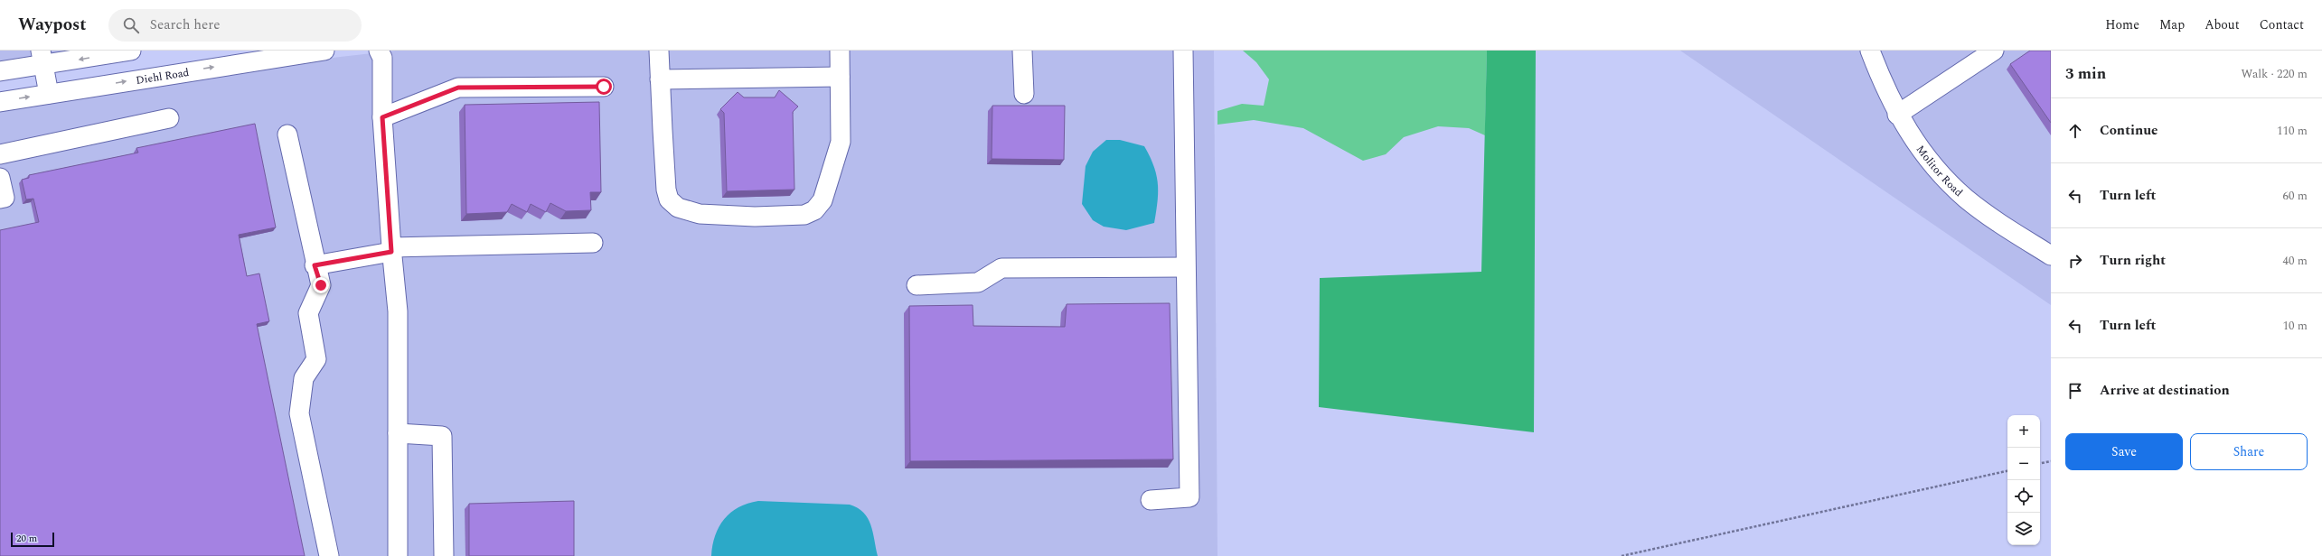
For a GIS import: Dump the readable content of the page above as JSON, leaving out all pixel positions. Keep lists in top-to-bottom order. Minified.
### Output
{"streets":{"street":["Diehl Road","Molitor Road"]},"scale_bar":"20 m","page":{"header":"Waypost","search":"Search here","nav":["Home","Map","About","Contact"],"heading":["3 min","Walk · 220 m"],"list":[["Continue","110 m"],["Turn left","60 m"],["Turn right","40 m"],["Turn left","10 m"],"Arrive at destination"],"map_buttons":["+","−"],"buttons":["Save","Share"],"scale":"20 m"}}
